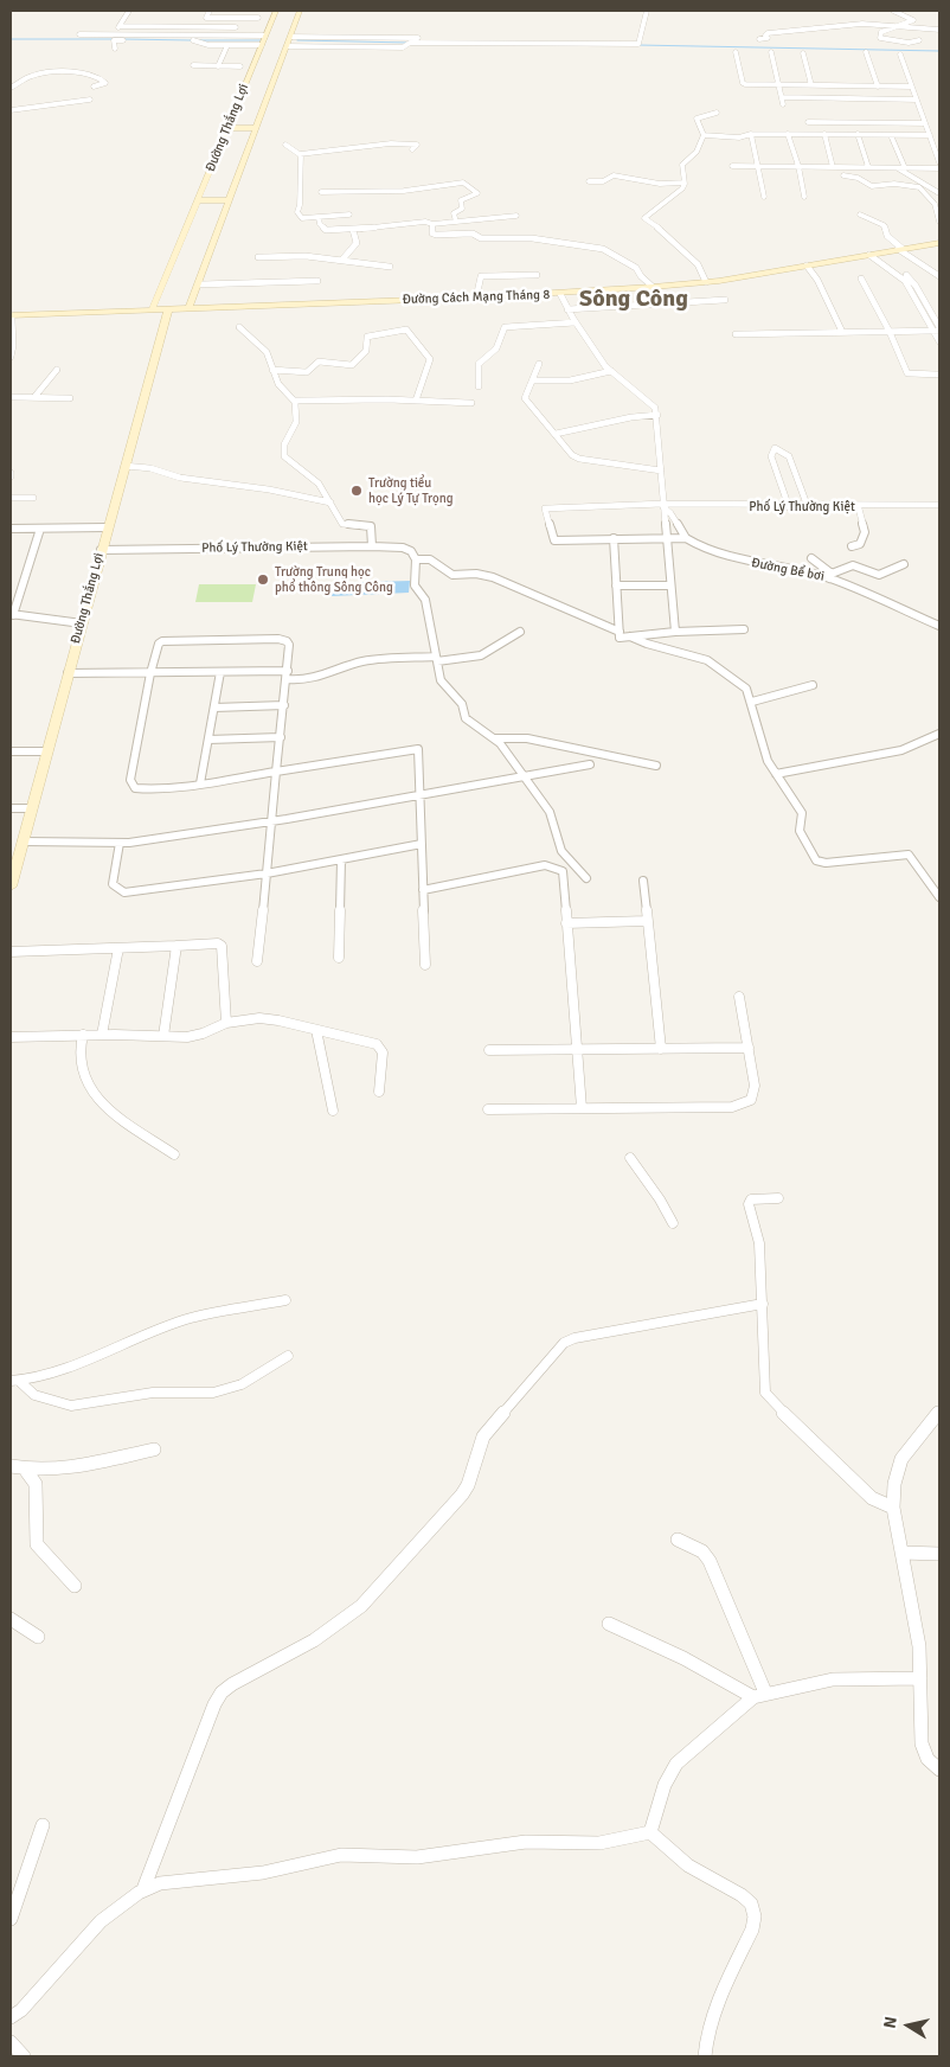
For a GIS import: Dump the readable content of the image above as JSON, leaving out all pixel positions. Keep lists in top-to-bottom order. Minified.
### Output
{"streets":{"street":["Đường Thắng Lợi","Đường Cách Mạng Tháng 8","Phố Lý Thường Kiệt","Đường Bể bơi"]},"crossings":[["Đường Thắng Lợi","Đường Cách Mạng Tháng 8"],["Đường Thắng Lợi","Phố Lý Thường Kiệt"],["Phố Lý Thường Kiệt","Đường Bể bơi"]],"districts":["Sông Công"],"places":["Trường tiểu học Lý Tự Trọng","Trường Trung học phổ thông Sông Công"],"north":"left"}
